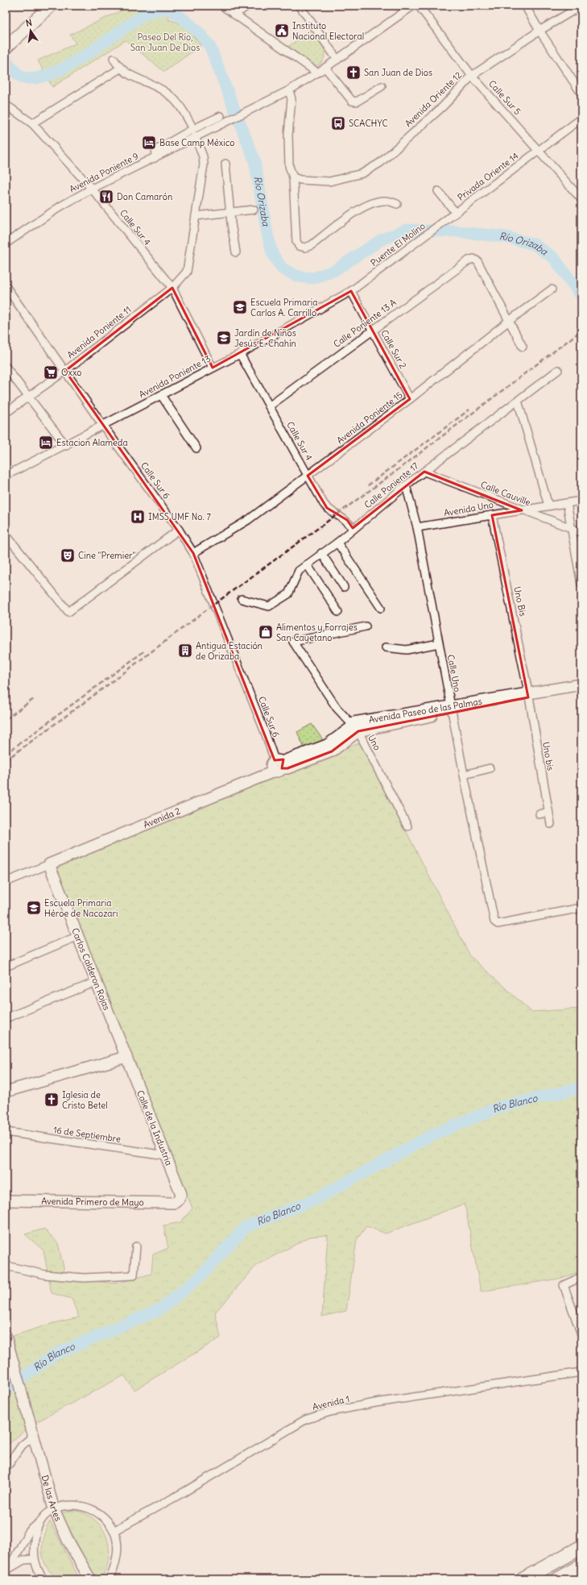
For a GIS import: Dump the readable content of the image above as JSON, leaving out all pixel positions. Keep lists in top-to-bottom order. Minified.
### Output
{"streets":{"street":["Calle Sur 5","Avenida Oriente 12","Avenida Poniente 9","Privada Oriente 14","Calle Sur 4","Puente El Molino","Calle Poniente 13 A","Avenida Poniente 11","Calle Sur 2","Avenida Poniente 13","Avenida Poniente 15","Calle Sur 6","Calle Poniente 17","Calle Cauville","Avenida Uno","Uno Bis","Calle Uno","Avenida Paseo de las Palmas","Uno","Uno bis","Avenida 2","Carlos Calderon Rojas","Calle de la Industria","16 de Septiembre","Avenida Primero de Mayo","Avenida 1","De las Artes"]},"crossings":[["Calle Sur 5","Avenida Oriente 12"],["Calle Sur 5","Privada Oriente 14"],["Avenida Poniente 9","Calle Sur 4"],["Privada Oriente 14","Puente El Molino"],["Calle Sur 4","Calle Poniente 13 A"],["Calle Sur 4","Avenida Poniente 11"],["Calle Sur 4","Avenida Poniente 13"],["Calle Sur 4","Avenida Poniente 15"],["Calle Sur 4","Calle Poniente 17"],["Puente El Molino","Calle Sur 2"],["Puente El Molino","Avenida Poniente 13"],["Calle Poniente 13 A","Calle Sur 2"],["Calle Poniente 13 A","Avenida Poniente 15"],["Avenida Poniente 11","Calle Sur 6"],["Calle Sur 2","Avenida Poniente 13"],["Calle Sur 2","Avenida Poniente 15"],["Avenida Poniente 13","Calle Sur 6"],["Avenida Poniente 15","Calle Sur 6"],["Calle Sur 6","Avenida Paseo de las Palmas"],["Calle Sur 6","Avenida 2"],["Calle Poniente 17","Calle Cauville"],["Calle Poniente 17","Calle Uno"],["Calle Cauville","Avenida Uno"],["Avenida Uno","Uno Bis"],["Avenida Uno","Calle Uno"],["Uno Bis","Avenida Paseo de las Palmas"],["Uno Bis","Uno bis"],["Calle Uno","Avenida Paseo de las Palmas"],["Avenida Paseo de las Palmas","Uno"],["Avenida Paseo de las Palmas","Uno bis"],["Avenida Paseo de las Palmas","Avenida 2"],["Avenida 2","Carlos Calderon Rojas"],["Carlos Calderon Rojas","Calle de la Industria"],["Calle de la Industria","16 de Septiembre"],["Calle de la Industria","Avenida Primero de Mayo"]],"water":["Río Orizaba","Río Blanco"],"parks":["Paseo Del Río, San Juan De Dios"],"places":{"public building":["Instituto Nacional Electoral"],"church":["San Juan de Dios","Iglesia de Cristo Betel"],"bus stop":["SCACHYC"],"hotel":["Base Camp México","Estacion Alameda"],"restaurant":["Don Camarón"],"school or university":["Escuela Primaria Carlos A. Carrillo","Jardín de Niños Jesús E. Chahín","Escuela Primaria Héroe de Nacozari"],"supermarket":["Oxxo"],"hospital":["IMSS UMF No. 7"],"theatre":["Cine \"Premier\""],"shop":["Alimentos y Forrajes San Cayetano"],"building":["Antigua Estación de Orizaba"]},"north":"top"}
